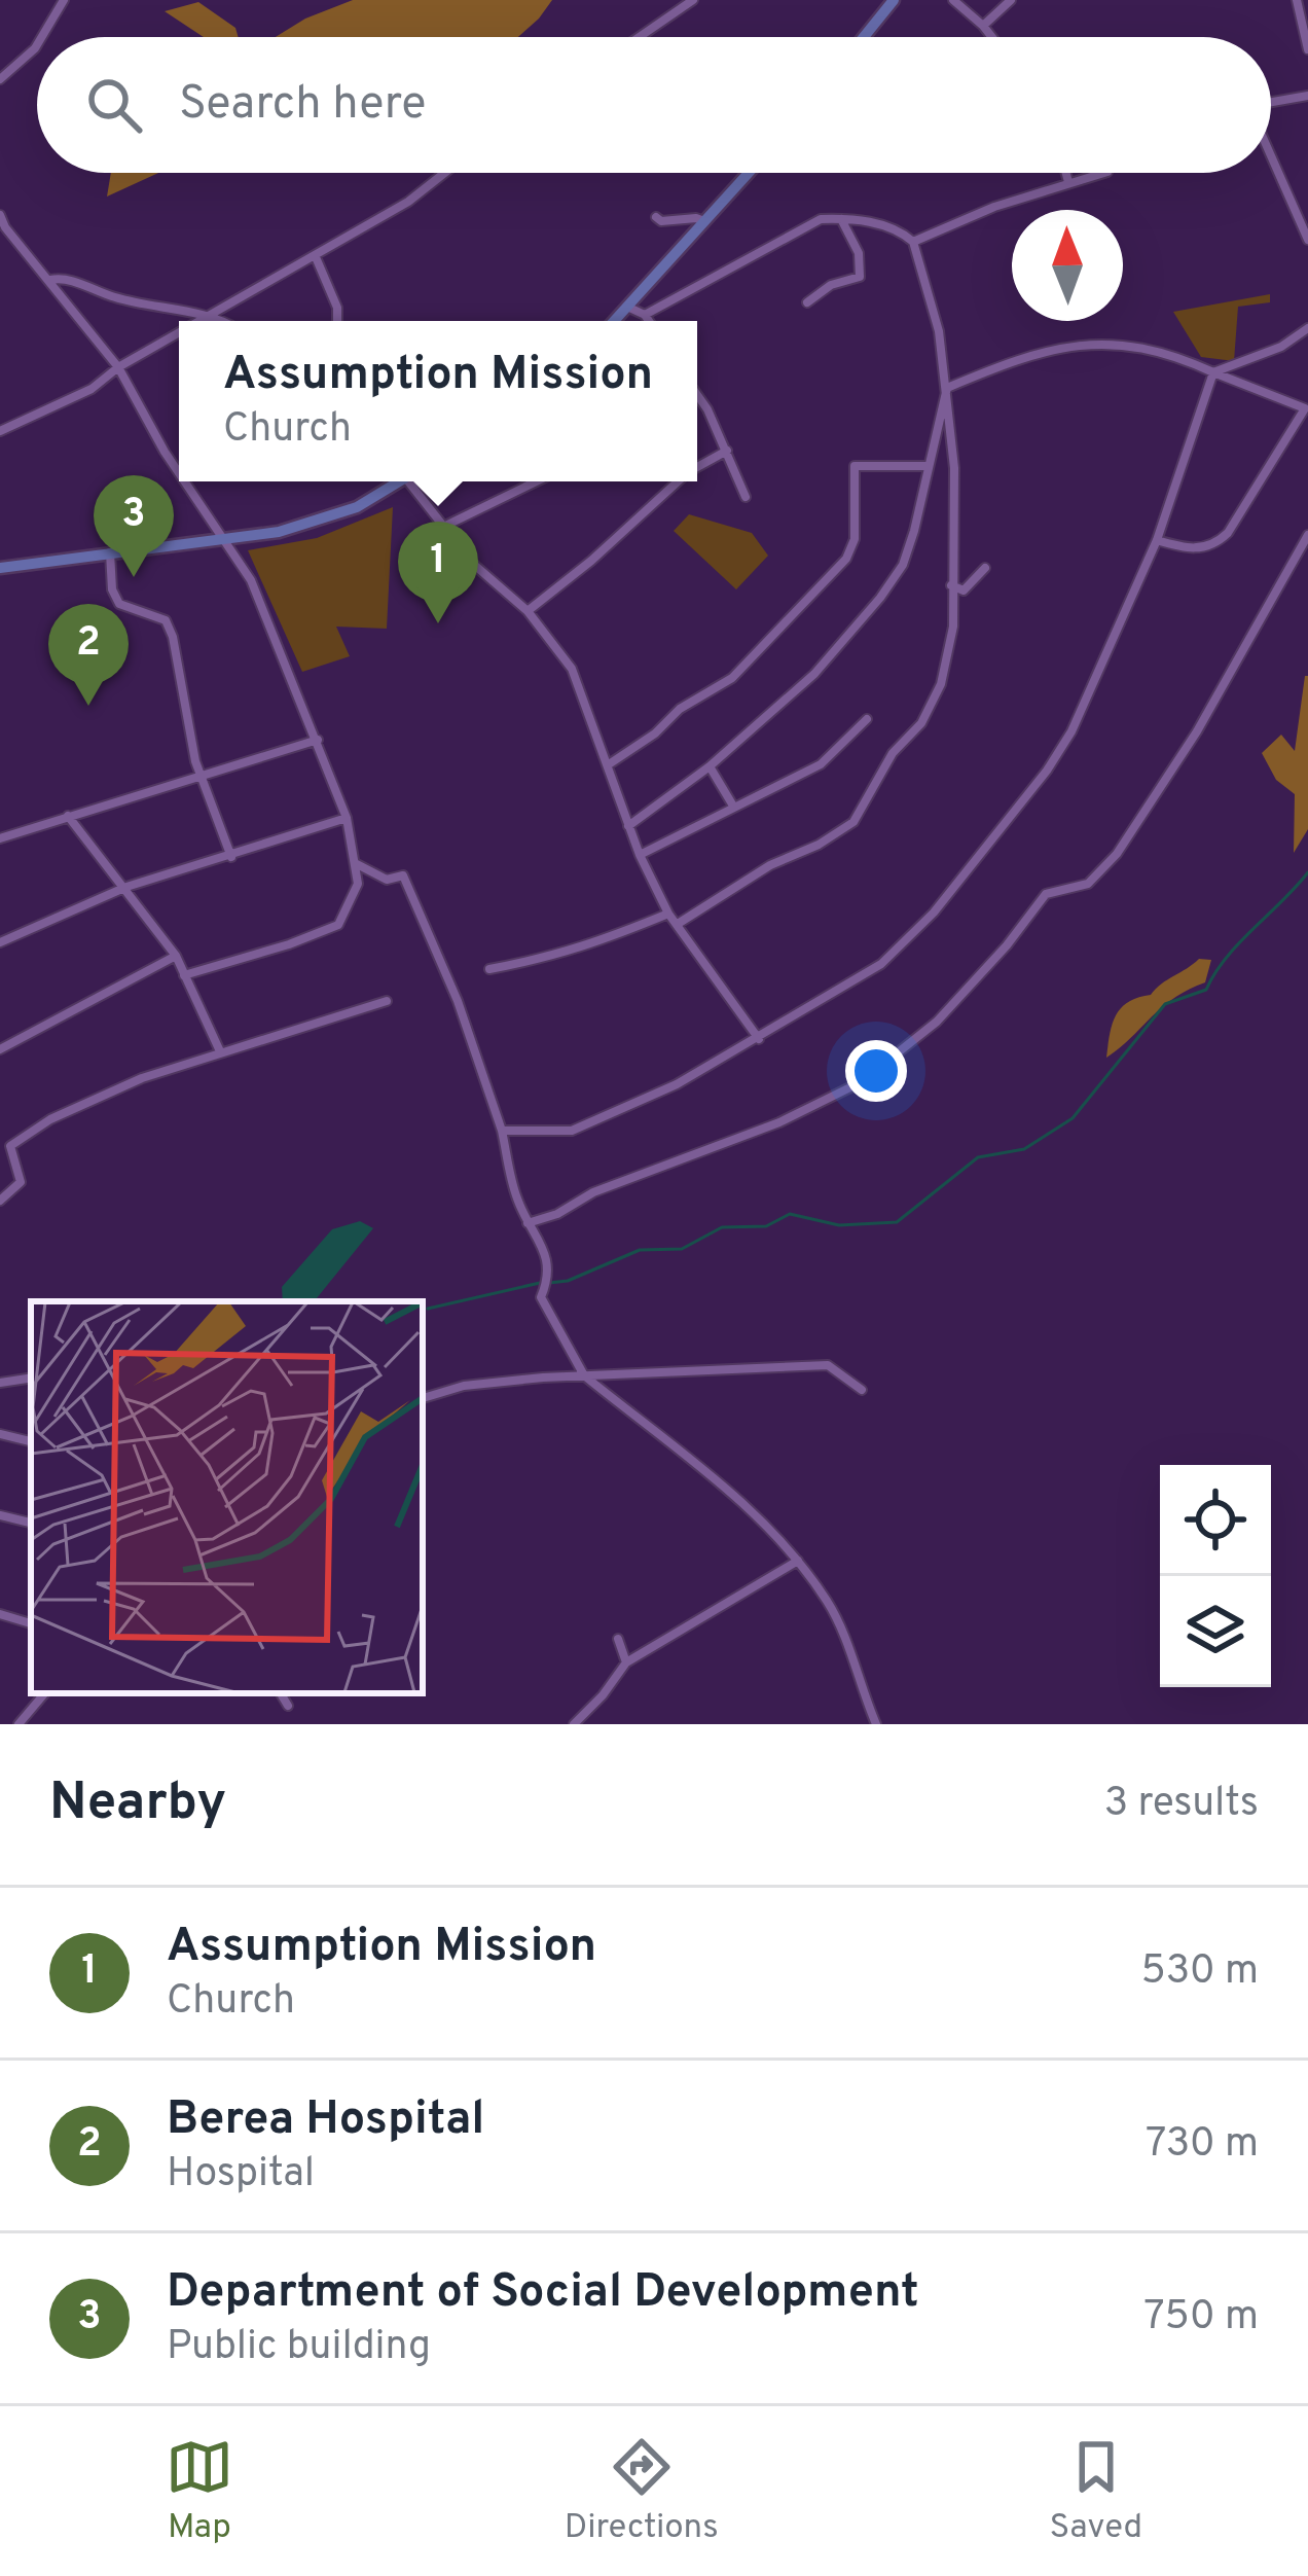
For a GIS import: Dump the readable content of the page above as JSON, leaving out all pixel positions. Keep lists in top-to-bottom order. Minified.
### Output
{"north":"top","page":{"search":"Search here","popup":["Assumption Mission","Church"],"pins":["3","1","2"],"heading":["Nearby","3 results"],"list":[{"mark":"1","name":"Assumption Mission","note":"Church","value":"530 m"},{"mark":"2","name":"Berea Hospital","note":"Hospital","value":"730 m"},{"mark":"3","name":"Department of Social Development","note":"Public building","value":"750 m"}],"nav":["Map","Directions","Saved"]}}
